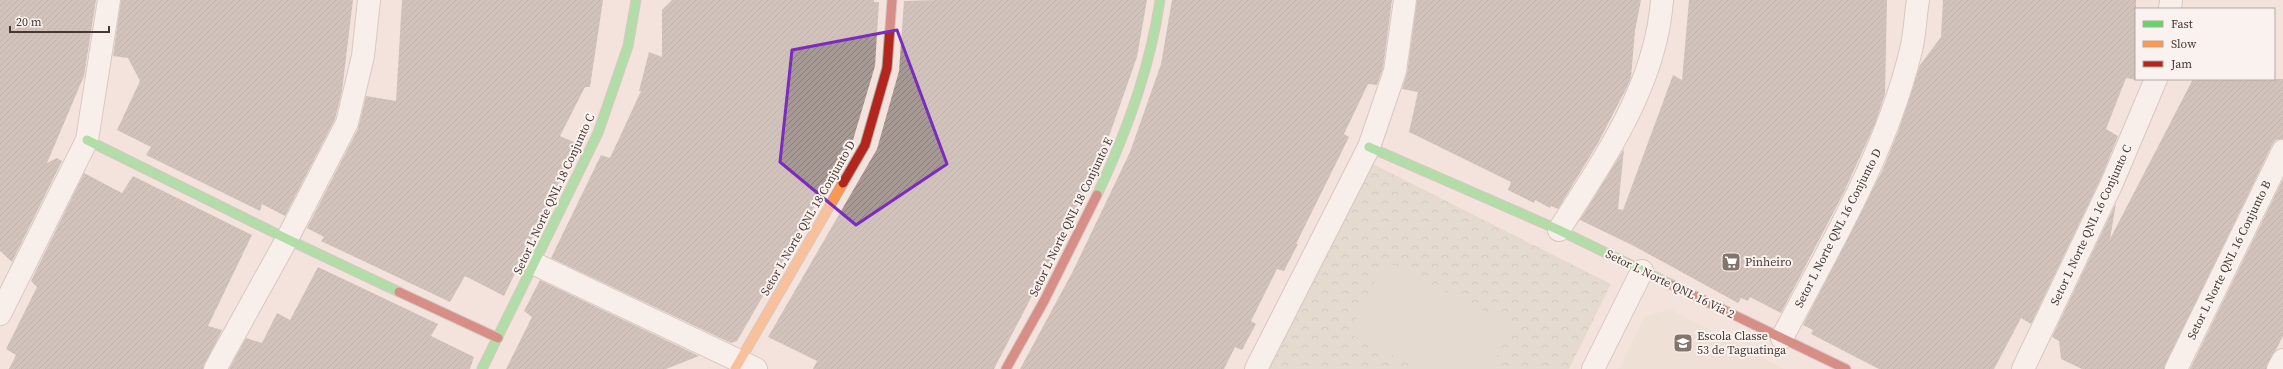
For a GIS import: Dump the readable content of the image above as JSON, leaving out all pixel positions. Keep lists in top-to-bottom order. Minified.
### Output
{"streets":{"street":["Setor L Norte QNL 18 Conjunto C","Setor L Norte QNL 18 Conjunto E","Setor L Norte QNL 18 Conjunto D","Setor L Norte QNL 16 Conjunto C","Setor L Norte QNL 16 Conjunto D","Setor L Norte QNL 16 Conjunto B","Setor L Norte QNL 16 Via 2"]},"crossings":[["Setor L Norte QNL 16 Conjunto D","Setor L Norte QNL 16 Via 2"]],"places":{"supermarket":["Pinheiro"],"school or university":["Escola Classe 53 de Taguatinga"]},"legend":["Fast","Slow","Jam"],"scale_bar":"20 m"}
